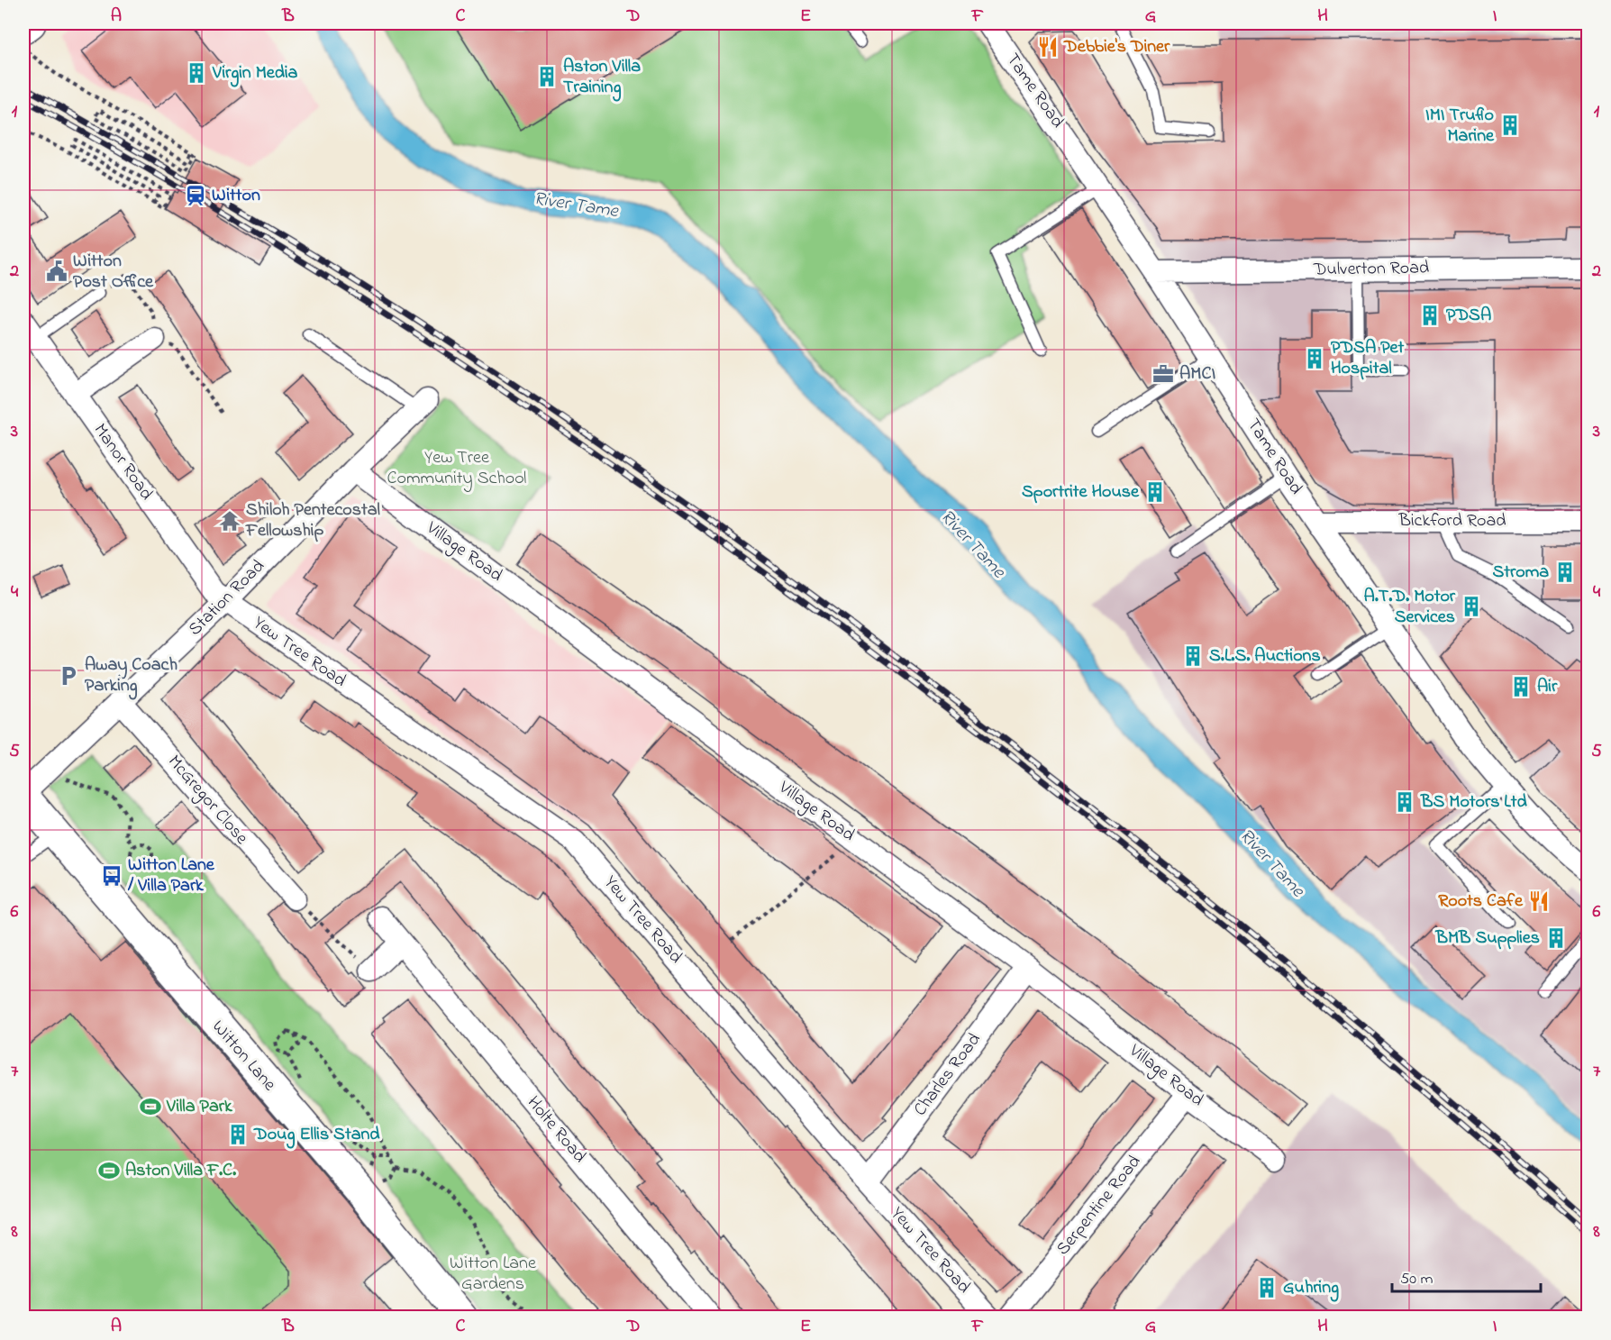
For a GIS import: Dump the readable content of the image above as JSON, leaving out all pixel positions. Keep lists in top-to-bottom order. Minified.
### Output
{"streets":{"main road":["Witton Lane"],"street":["Tame Road","Dulverton Road","Manor Road","Bickford Road","Village Road","Station Road","Yew Tree Road","McGregor Close","Charles Road","Holte Road","Serpentine Road"]},"crossings":[["Tame Road","Dulverton Road"],["Tame Road","Bickford Road"],["Manor Road","Station Road"],["Manor Road","Yew Tree Road"],["Village Road","Station Road"],["Village Road","Charles Road"],["Village Road","Serpentine Road"],["Station Road","Yew Tree Road"],["Station Road","McGregor Close"],["Station Road","Witton Lane"],["Yew Tree Road","Charles Road"]],"water":["River Tame"],"parks":["Yew Tree Community School","Witton Lane Gardens"],"places":{"restaurant":["Debbie's Diner","Roots Cafe"],"building":["Virgin Media","Aston Villa Training","IMI Truflo Marine","PDSA","PDSA Pet Hospital","Sportrite House","Stroma","A.T.D. Motor Services","S.L.S. Auctions","Air","BS Motors Ltd","BMB Supplies","Doug Ellis Stand","Guhring"],"station":["Witton"],"public building":["Witton Post Office"],"office":["AMCI"],"temple":["Shiloh Pentecostal Fellowship"],"parking":["Away Coach Parking"],"bus stop":["Witton Lane / Villa Park"],"sports":["Villa Park","Aston Villa F.C."]},"scale_bar":"50 m","grid":{"columns":["A","B","C","D","E","F","G","H","I"],"rows":["1","2","3","4","5","6","7","8"]}}
